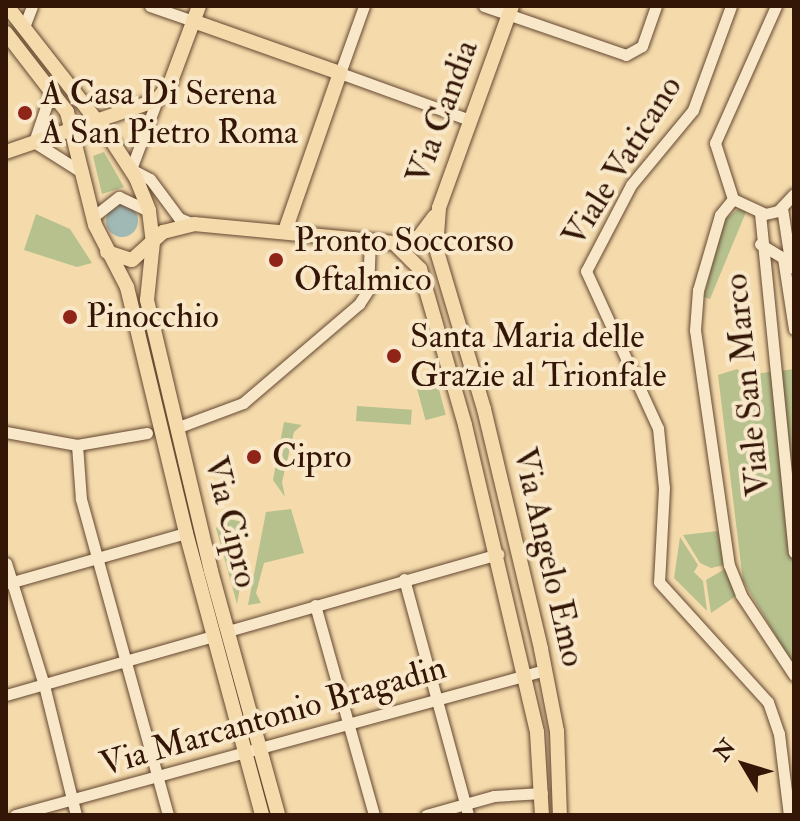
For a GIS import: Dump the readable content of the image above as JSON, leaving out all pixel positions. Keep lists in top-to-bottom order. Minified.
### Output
{"streets":{"main road":["Via Candia","Via Cipro","Via Angelo Emo"],"street":["Viale Vaticano","Viale San Marco","Via Marcantonio Bragadin"]},"crossings":[["Via Candia","Via Angelo Emo"],["Via Cipro","Via Marcantonio Bragadin"],["Via Angelo Emo","Via Marcantonio Bragadin"]],"places":["A Casa Di Serena A San Pietro Roma","Pronto Soccorso Oftalmico","Pinocchio","Santa Maria delle Grazie al Trionfale","Cipro"],"north":"top left"}
